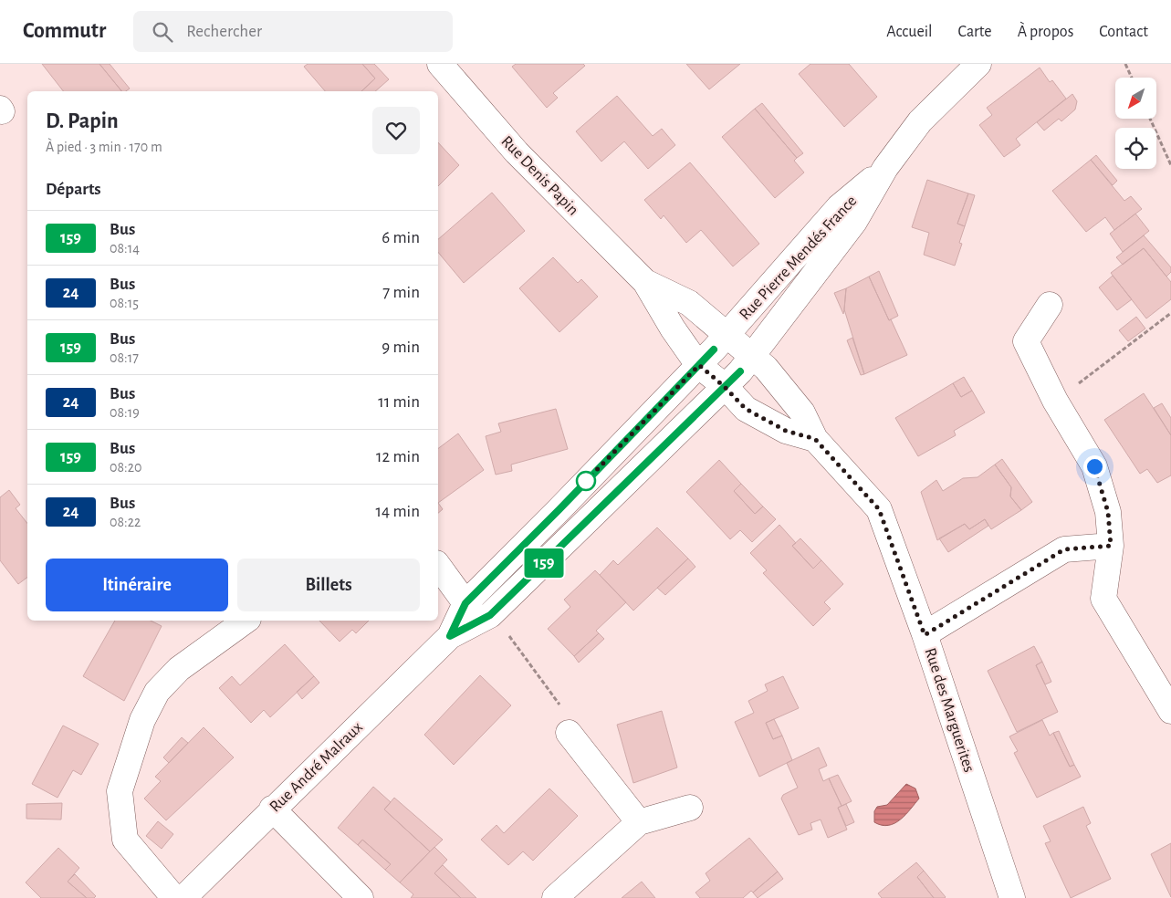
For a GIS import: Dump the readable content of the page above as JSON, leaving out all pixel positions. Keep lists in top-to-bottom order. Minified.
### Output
{"streets":{"street":["Rue Denis Papin","Rue Pierre Mendés France","Rue des Marguerites","Rue André Malraux"]},"crossings":[["Rue Denis Papin","Rue Pierre Mendés France"],["Rue Denis Papin","Rue des Marguerites"],["Rue Denis Papin","Rue André Malraux"],["Rue Pierre Mendés France","Rue des Marguerites"],["Rue Pierre Mendés France","Rue André Malraux"],["Rue des Marguerites","Rue André Malraux"]],"lines":["bus line 159"],"north":"bottom left","page":{"header":"Commutr","search":"Rechercher","nav":["Accueil","Carte","À propos","Contact"],"on_map":"159","heading":[["D. Papin","À pied · 3 min · 170 m"],"Départs"],"list":[{"mark":"159","name":"Bus","note":"08:14","value":"6 min"},{"mark":"24","name":"Bus","note":"08:15","value":"7 min"},{"mark":"159","name":"Bus","note":"08:17","value":"9 min"},{"mark":"24","name":"Bus","note":"08:19","value":"11 min"},{"mark":"159","name":"Bus","note":"08:20","value":"12 min"},{"mark":"24","name":"Bus","note":"08:22","value":"14 min"}],"buttons":["Itinéraire","Billets"]}}
